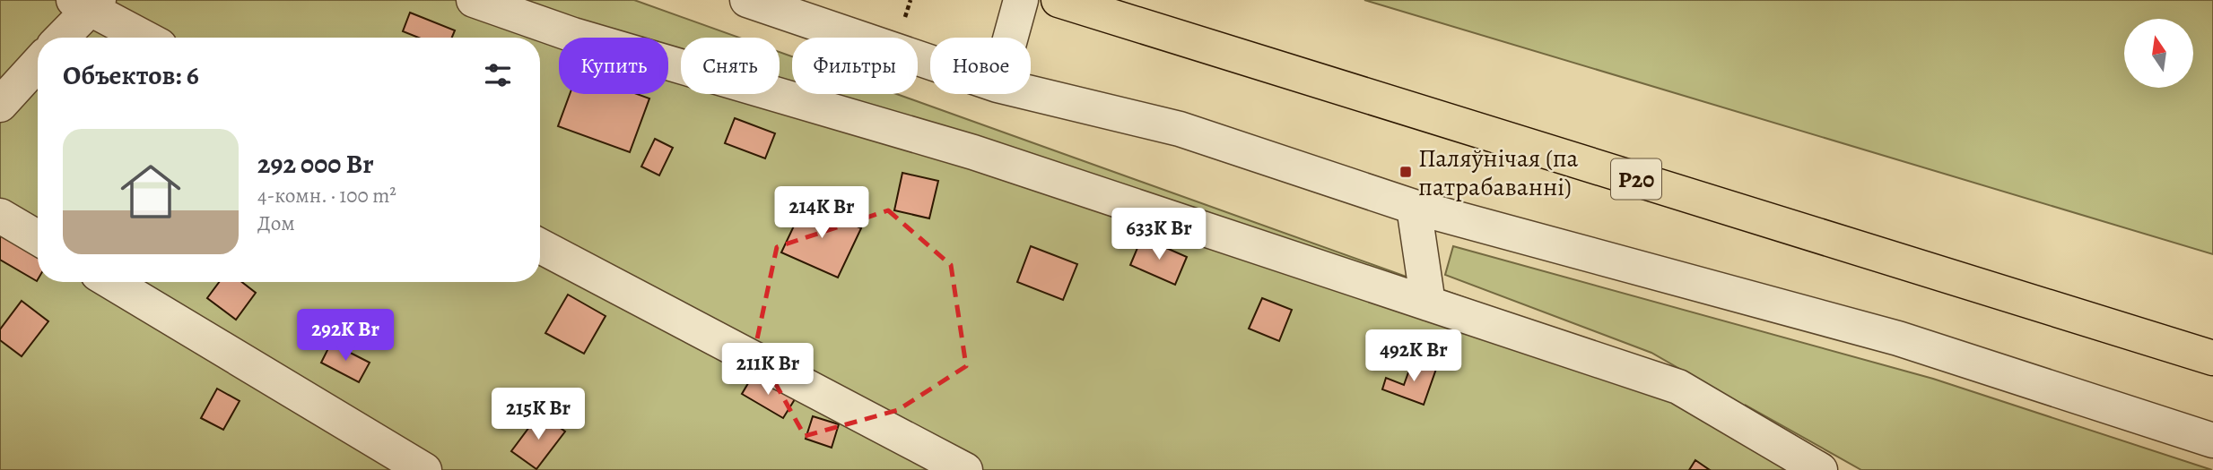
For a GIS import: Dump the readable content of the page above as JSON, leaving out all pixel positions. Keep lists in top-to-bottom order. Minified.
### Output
{"streets":{"main road":["Р20"]},"places":{"transit":["Паляўнічая (па патрабаванні)"]},"north":"top","page":{"chip":["Купить","Снять","Фильтры","Новое"],"heading":"Объектов: 6","list":[{"name":"292 000 Br","note":"4-комн. · 100 m² · Дом"}],"price":["214K Br","633K Br","292K Br","492K Br","211K Br","215K Br"]}}
